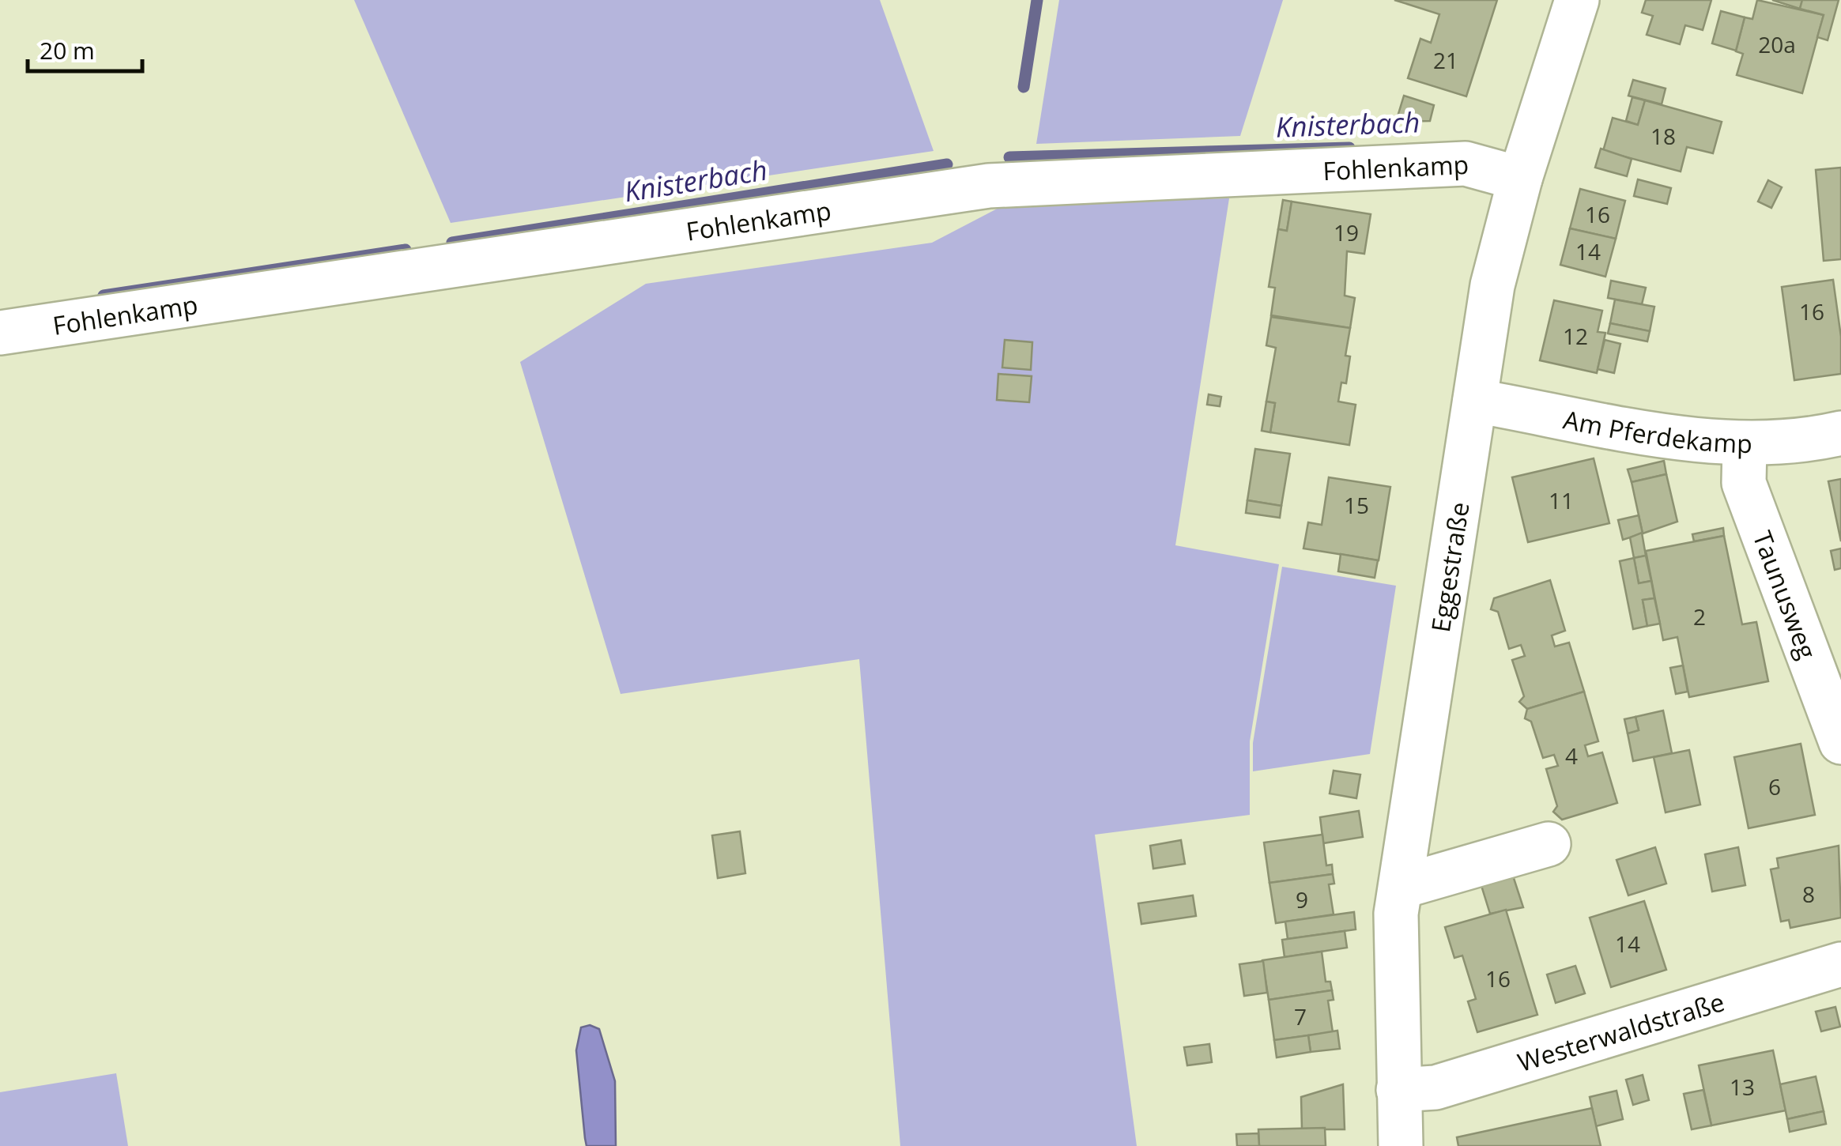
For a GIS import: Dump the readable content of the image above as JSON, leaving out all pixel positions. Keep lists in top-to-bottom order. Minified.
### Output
{"streets":{"street":["Fohlenkamp","Am Pferdekamp","Eggestraße","Taunusweg","Westerwaldstraße"]},"crossings":[["Fohlenkamp","Eggestraße"],["Am Pferdekamp","Eggestraße"],["Am Pferdekamp","Taunusweg"],["Eggestraße","Westerwaldstraße"]],"water":["Knisterbach"],"house_numbers":["20a","21","18","16","19","14","16","12","11","15","2","4","6","8","9","14","16","7","13"],"scale_bar":"20 m"}
